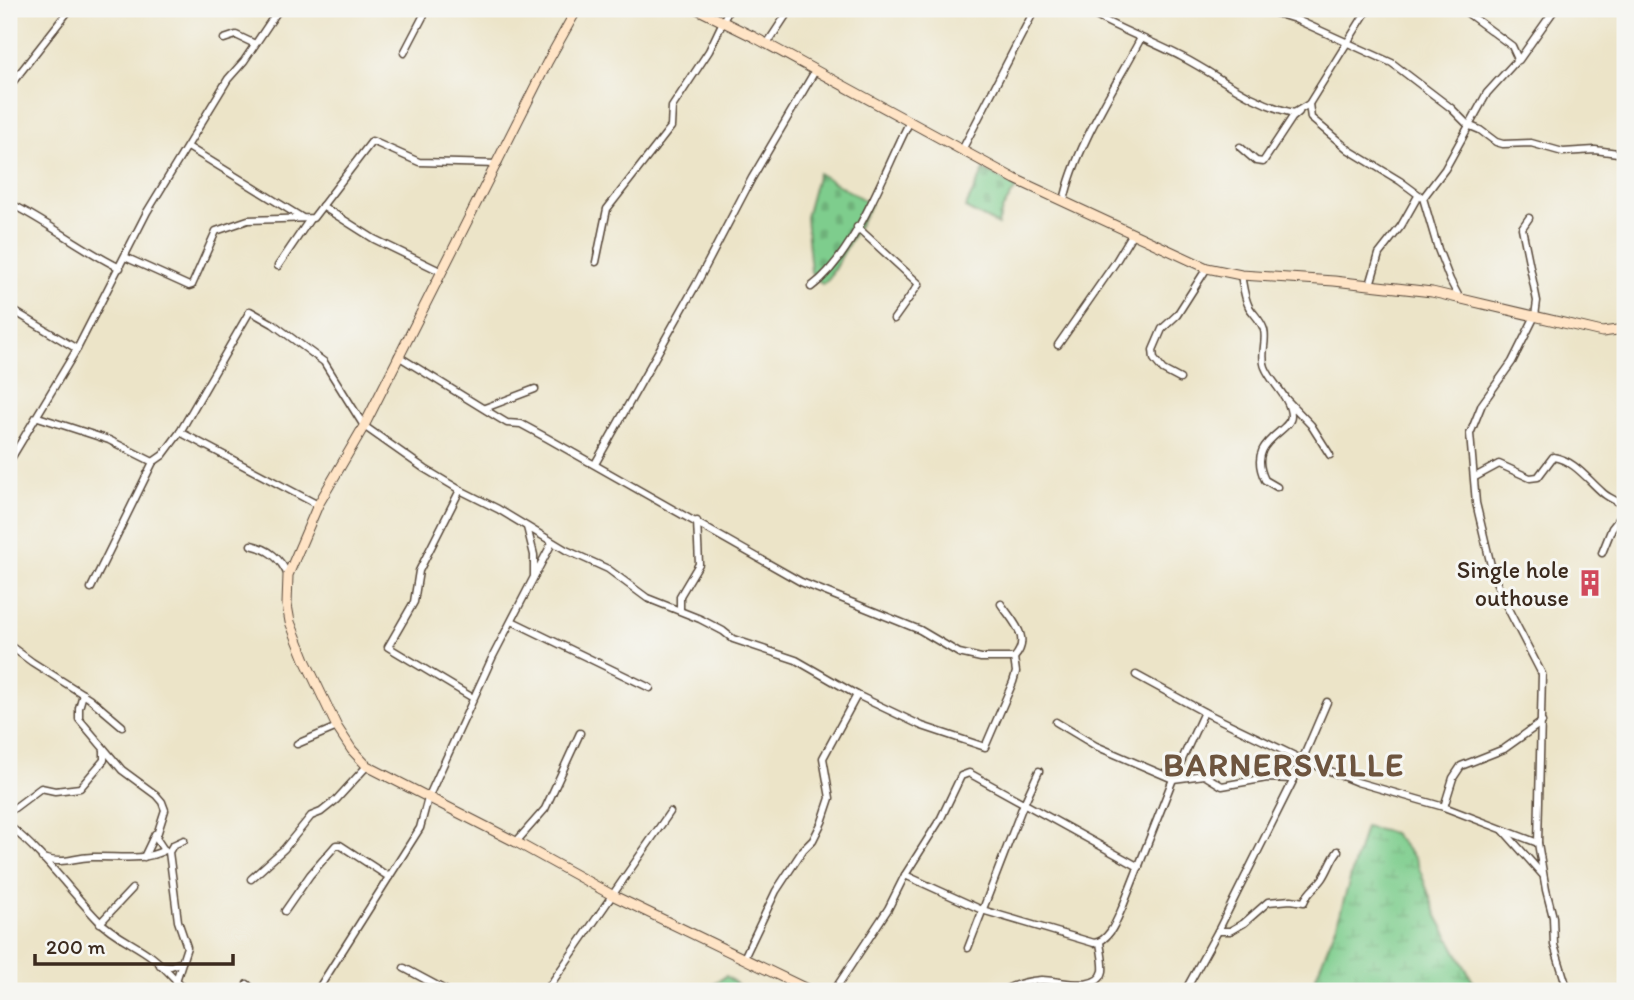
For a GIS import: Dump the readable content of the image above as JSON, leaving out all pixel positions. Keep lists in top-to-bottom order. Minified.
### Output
{"districts":["BARNERSVILLE"],"places":{"building":["Single hole outhouse"]},"scale_bar":"200 m"}
